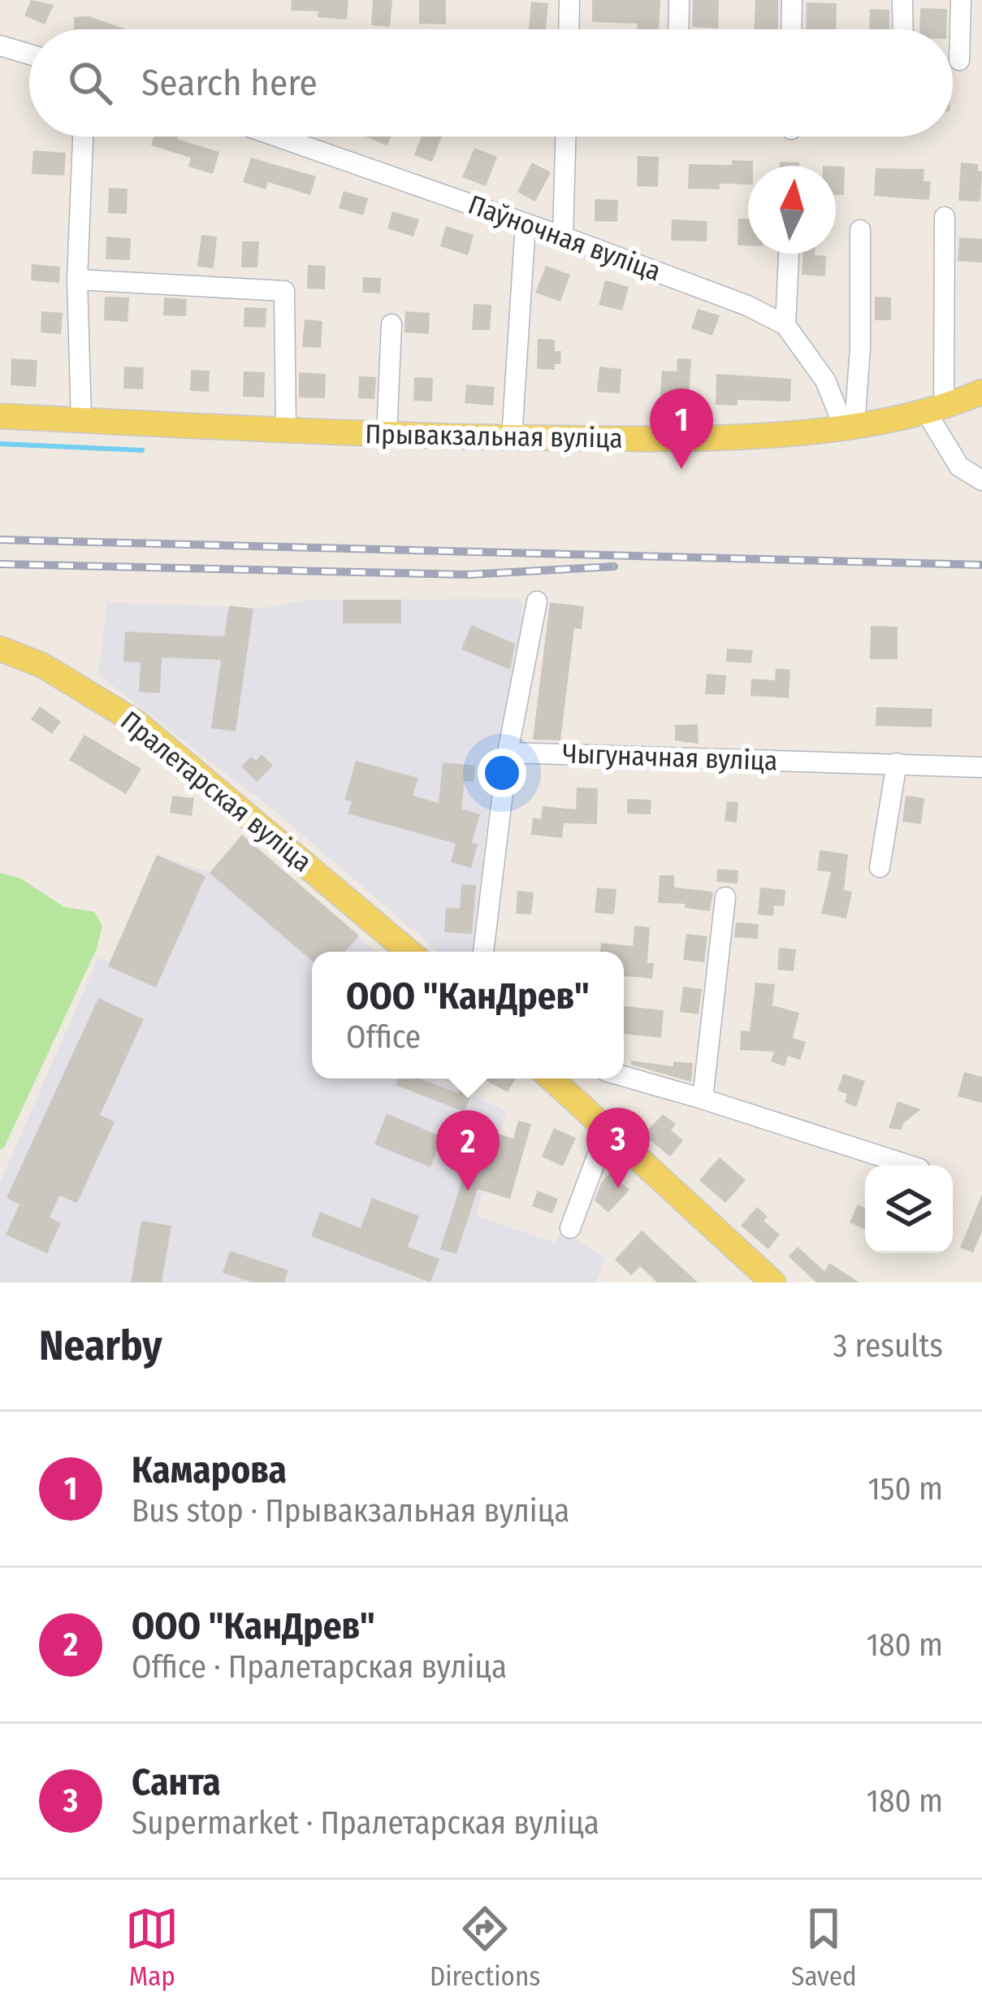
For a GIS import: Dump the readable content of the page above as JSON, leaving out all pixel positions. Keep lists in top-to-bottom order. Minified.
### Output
{"streets":{"main road":["Прывакзальная вуліца","Пралетарская вуліца"],"street":["Паўночная вуліца","Чыгуначная вуліца"]},"crossings":[["Паўночная вуліца","Прывакзальная вуліца"]],"north":"top","page":{"search":"Search here","pins":["1","3","2"],"popup":["ООО \"КанДрев\"","Office"],"heading":["Nearby","3 results"],"list":[{"mark":"1","name":"Камарова","note":"Bus stop · Прывакзальная вуліца","value":"150 m"},{"mark":"2","name":"ООО \"КанДрев\"","note":"Office · Пралетарская вуліца","value":"180 m"},{"mark":"3","name":"Санта","note":"Supermarket · Пралетарская вуліца","value":"180 m"}],"nav":["Map","Directions","Saved"]}}
